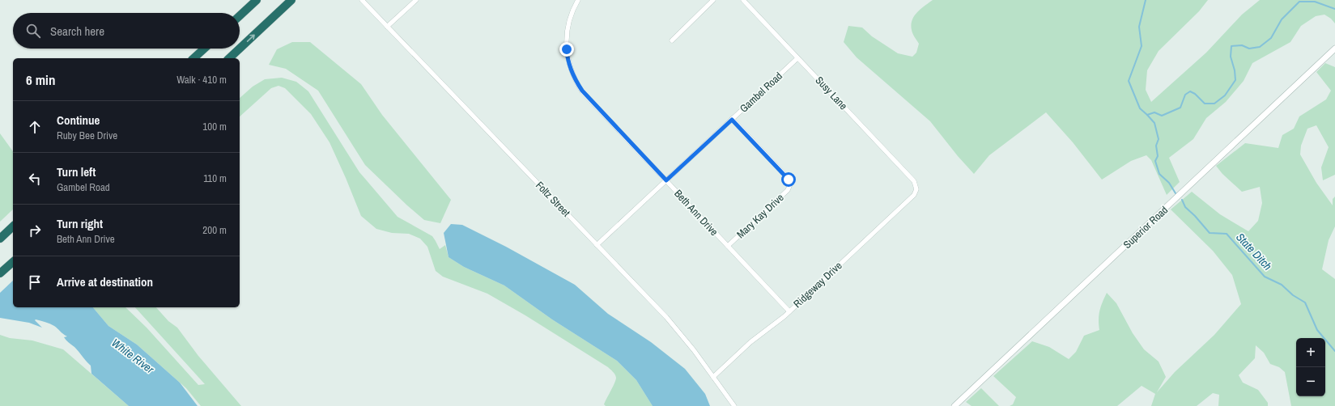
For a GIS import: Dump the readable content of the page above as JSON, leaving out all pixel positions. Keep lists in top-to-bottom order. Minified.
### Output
{"streets":{"street":["Gambel Road","Susy Lane","Foltz Street","Beth Ann Drive","Mary Kay Drive","Superior Road","Ridgeway Drive"]},"crossings":[["Gambel Road","Susy Lane"],["Gambel Road","Foltz Street"],["Gambel Road","Beth Ann Drive"],["Gambel Road","Mary Kay Drive"],["Susy Lane","Ridgeway Drive"],["Foltz Street","Ridgeway Drive"],["Beth Ann Drive","Mary Kay Drive"],["Beth Ann Drive","Ridgeway Drive"]],"water":["State Ditch","White River"],"page":{"search":"Search here","heading":["6 min","Walk · 410 m"],"list":[["Continue","Ruby Bee Drive","100 m"],["Turn left","Gambel Road","110 m"],["Turn right","Beth Ann Drive","200 m"],"Arrive at destination"],"map_buttons":["+","−"]}}
